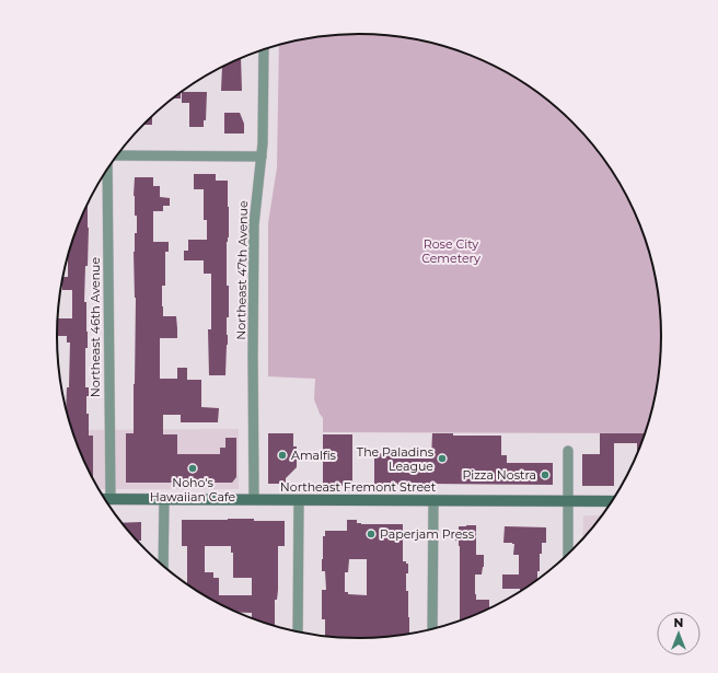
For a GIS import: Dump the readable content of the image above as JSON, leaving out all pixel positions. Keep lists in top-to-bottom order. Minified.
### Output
{"streets":{"main road":["Northeast Fremont Street"],"street":["Northeast 47th Avenue","Northeast 46th Avenue"]},"crossings":[["Northeast 47th Avenue","Northeast Fremont Street"],["Northeast 46th Avenue","Northeast Fremont Street"]],"parks":["Rose City Cemetery"],"places":["Amalfis","The Paladins League","Noho's Hawaiian Cafe","Pizza Nostra","Paperjam Press"],"north":"top"}
